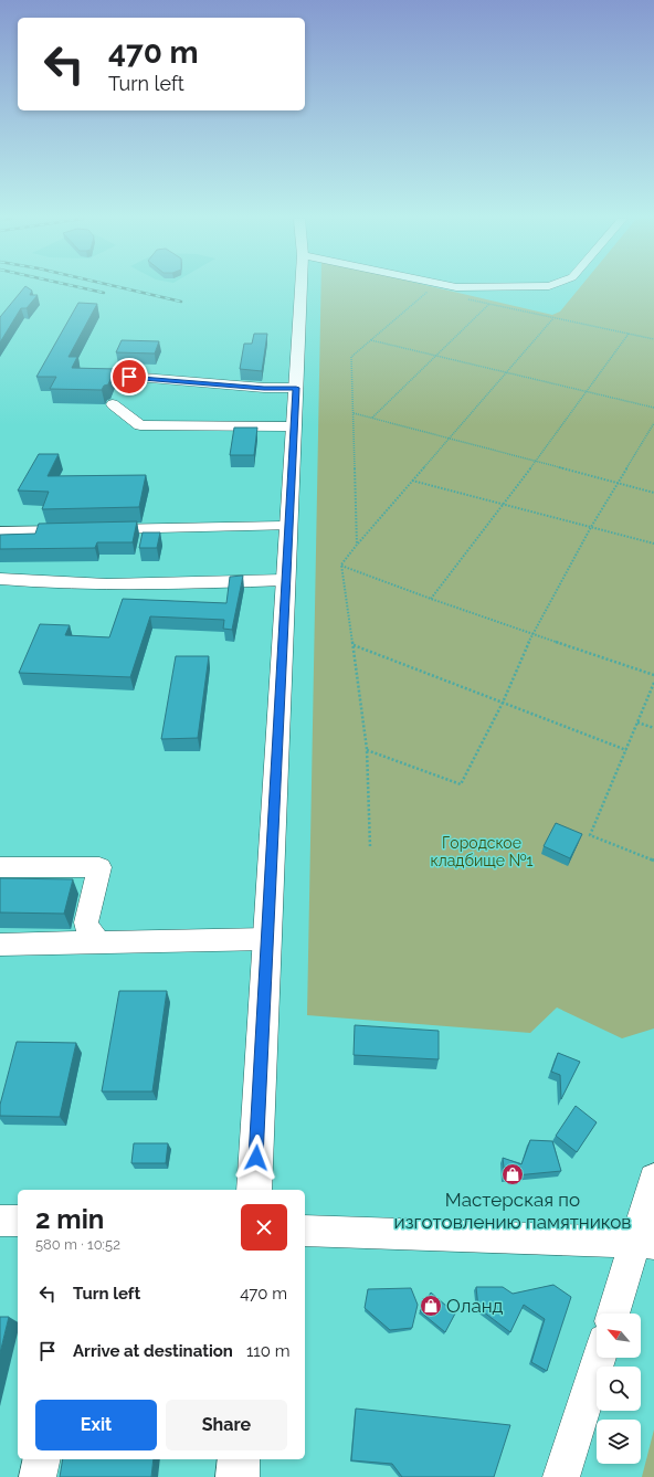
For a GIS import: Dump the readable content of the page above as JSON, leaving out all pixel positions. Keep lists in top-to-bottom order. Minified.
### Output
{"parks":["Городское кладбище №1"],"places":{"shop":["Мастерская по изготовлению памятников","Оланд"]},"north":"top left","page":{"turn":["470 m","Turn left"],"heading":["2 min","580 m · 10:52"],"list":[{"name":"Turn left","value":"470 m"},{"name":"Arrive at destination","value":"110 m"}],"buttons":["Exit","Share"]}}
